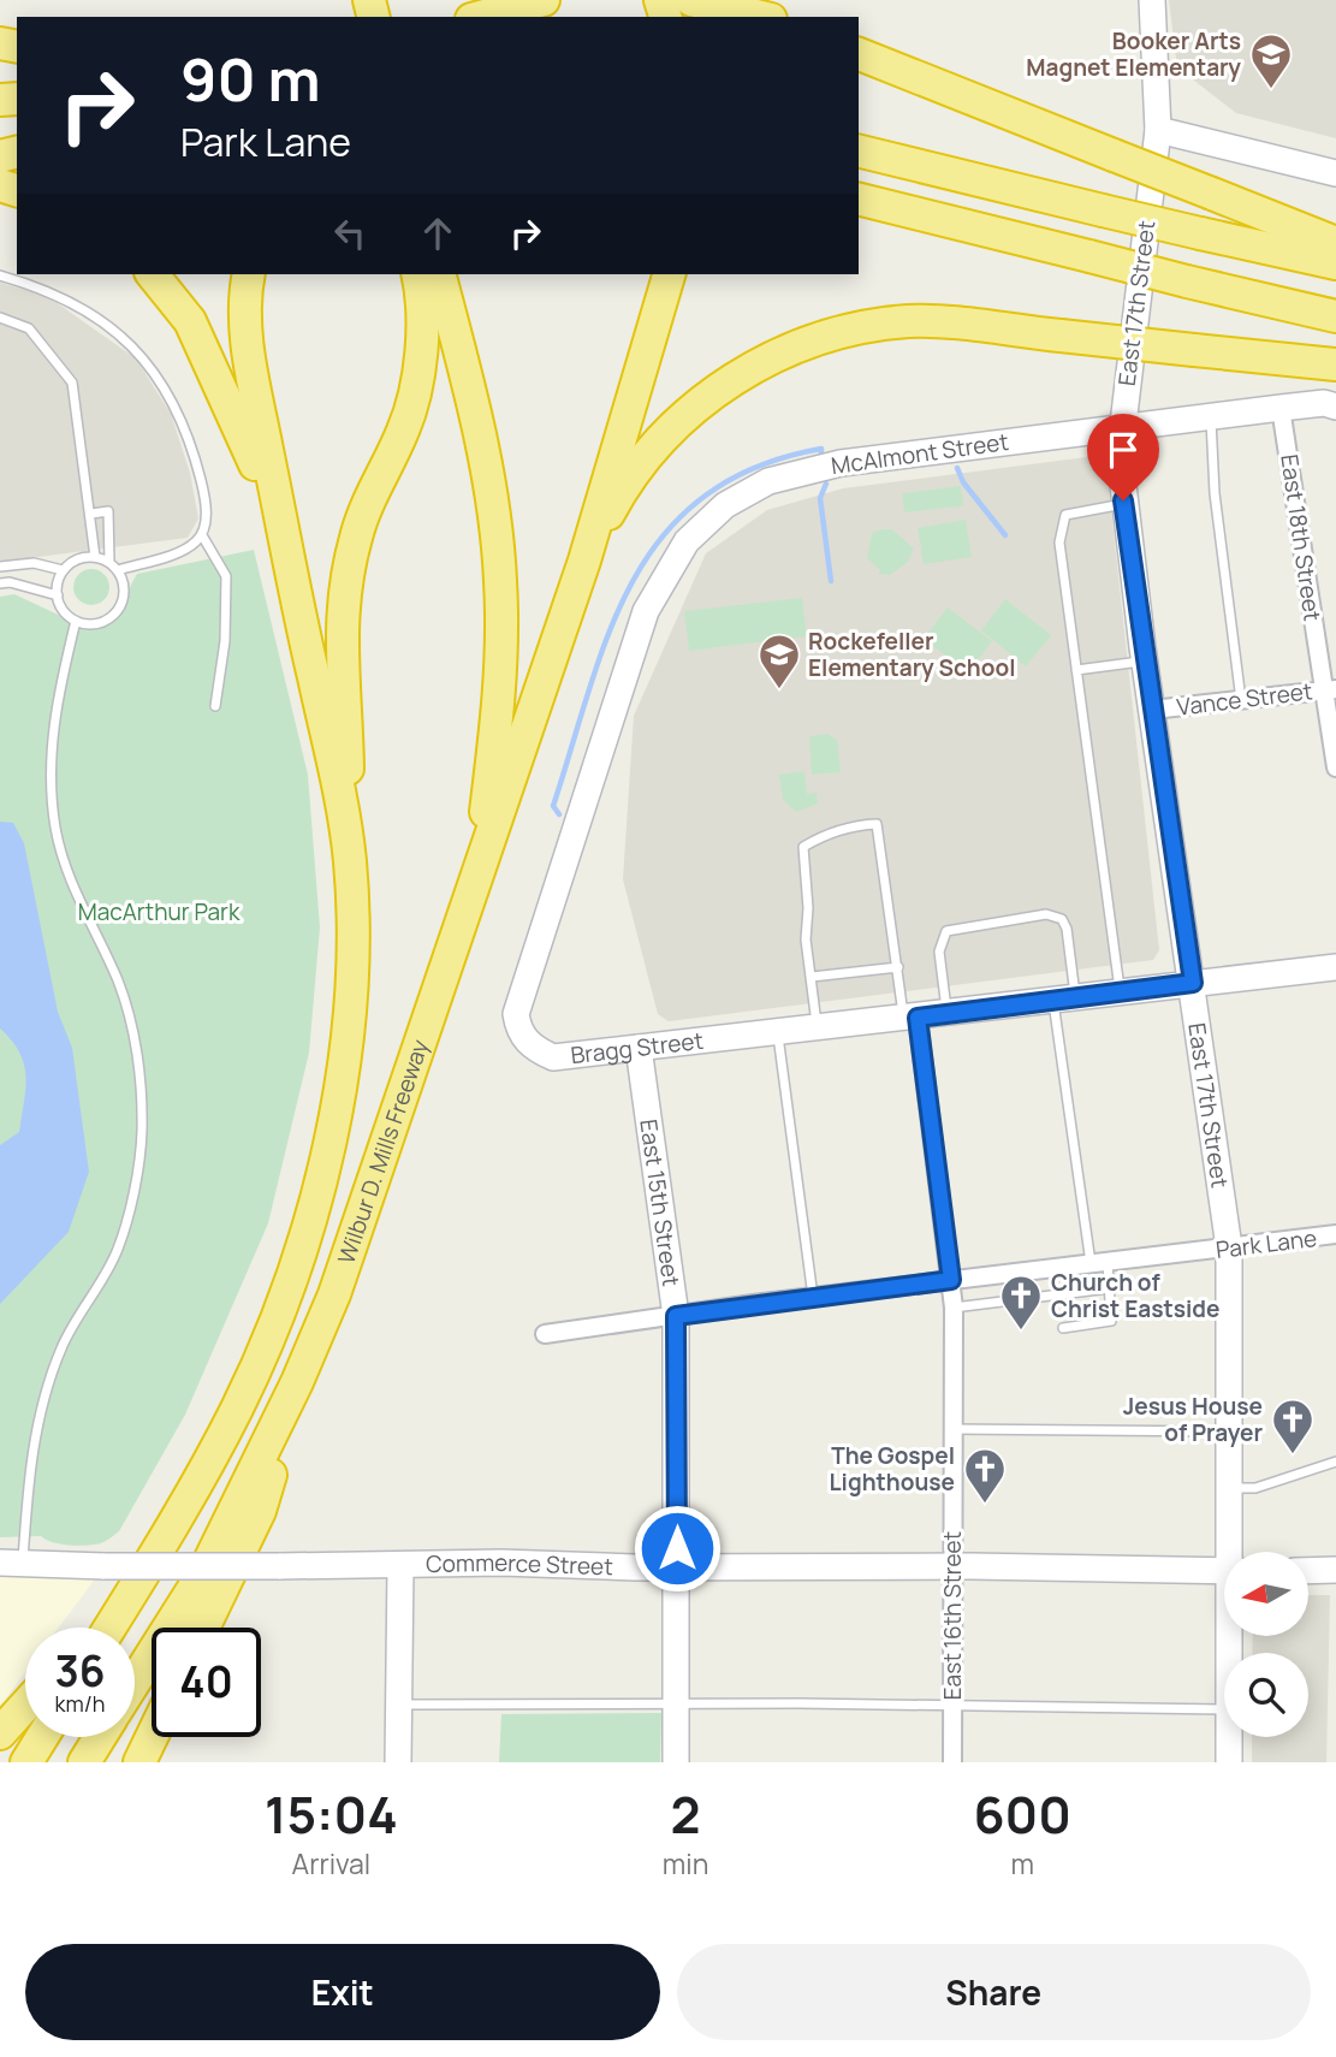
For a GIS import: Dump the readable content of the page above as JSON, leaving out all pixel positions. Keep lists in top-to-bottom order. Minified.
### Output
{"streets":{"highway":["Wilbur D. Mills Freeway"],"street":["East 17th Street","McAlmont Street","East 18th Street","Vance Street","Bragg Street","East 15th Street","Park Lane","Commerce Street","East 16th Street"]},"crossings":[["East 17th Street","McAlmont Street"],["East 17th Street","Vance Street"],["East 17th Street","Bragg Street"],["East 17th Street","Park Lane"],["McAlmont Street","East 18th Street"],["McAlmont Street","Bragg Street"],["East 18th Street","Vance Street"],["Bragg Street","East 15th Street"],["Bragg Street","East 16th Street"],["East 15th Street","Park Lane"],["East 15th Street","Commerce Street"],["Park Lane","East 16th Street"],["Commerce Street","East 16th Street"]],"parks":["MacArthur Park"],"places":{"school or university":["Booker Arts Magnet Elementary","Rockefeller Elementary School"],"church":["Church of Christ Eastside","Jesus House of Prayer","The Gospel Lighthouse"]},"north":"left","page":{"turn":["90 m","Park Lane"],"speed":"36 km/h","limit":"40","eta":["15:04","Arrival","2","min","600","m"],"buttons":["Exit","Share"]}}
